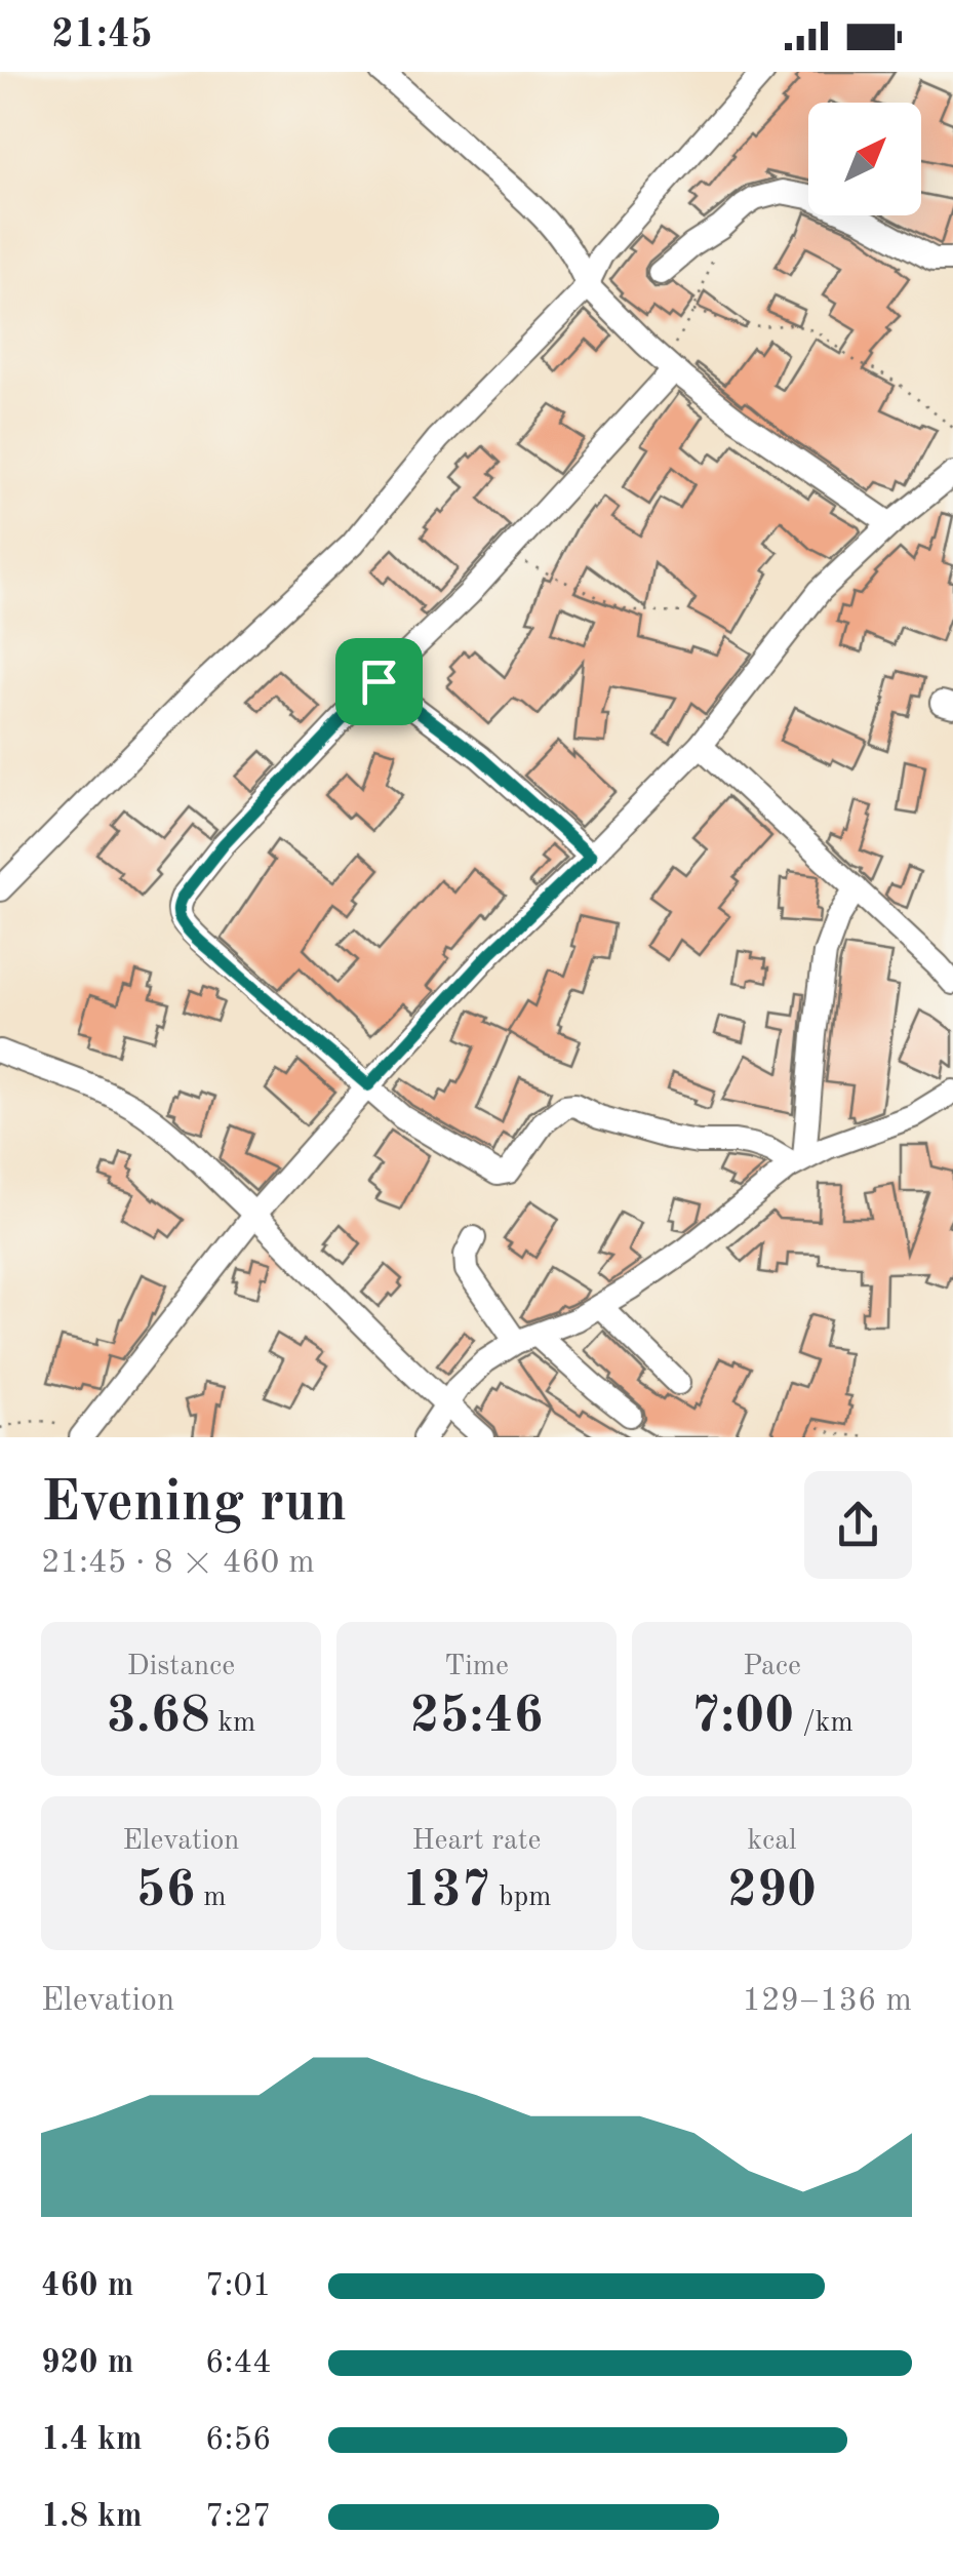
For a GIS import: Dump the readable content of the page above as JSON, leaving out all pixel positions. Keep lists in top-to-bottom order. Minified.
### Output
{"north":"top right","page":{"status":"21:45","heading":["Evening run","21:45 · 8 × 460 m"],"stats":[["Distance","3.68 km"],["Time","25:46"],["Pace","7:00 /km"],["Elevation","56 m"],["Heart rate","137 bpm"],["kcal","290"]],"chart":["Elevation","129–136 m"],"list":[{"name":"460 m","note":"7:01"},{"name":"920 m","note":"6:44"},{"name":"1.4 km","note":"6:56"},{"name":"1.8 km","note":"7:27"}]}}
